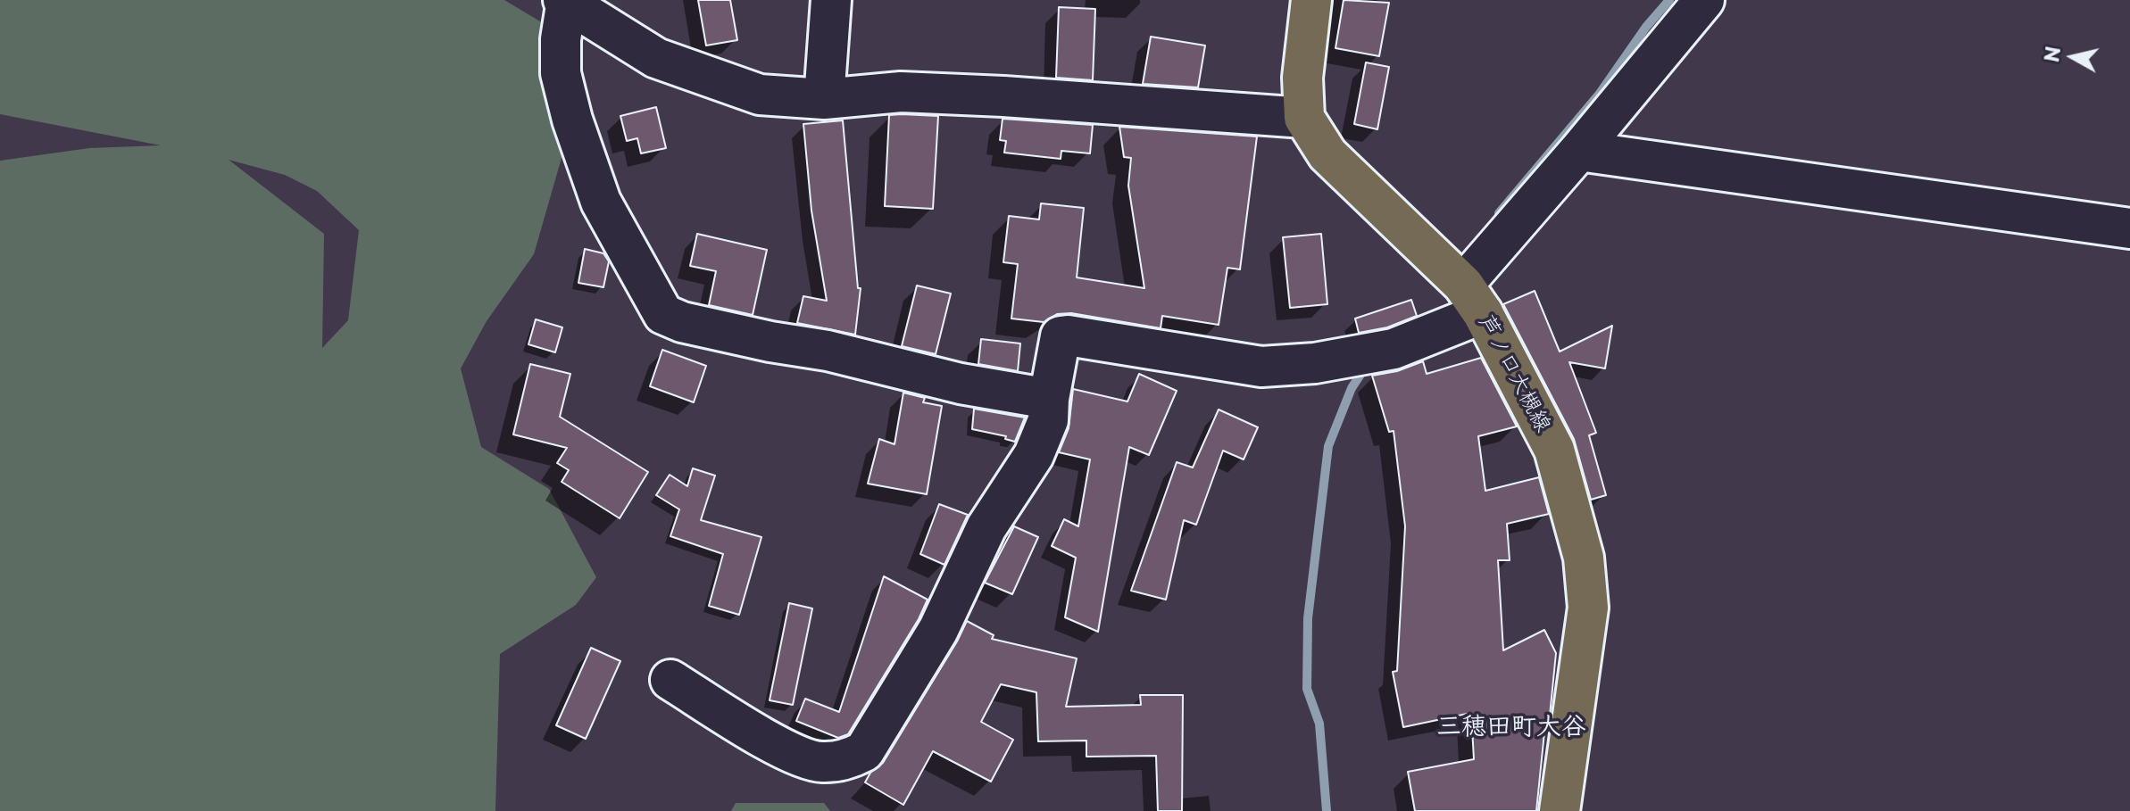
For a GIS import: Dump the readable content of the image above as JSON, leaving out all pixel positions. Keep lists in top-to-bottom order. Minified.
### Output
{"streets":{"main road":["芦ノ口大槻線"]},"districts":["三穂田町大谷"],"north":"left"}
